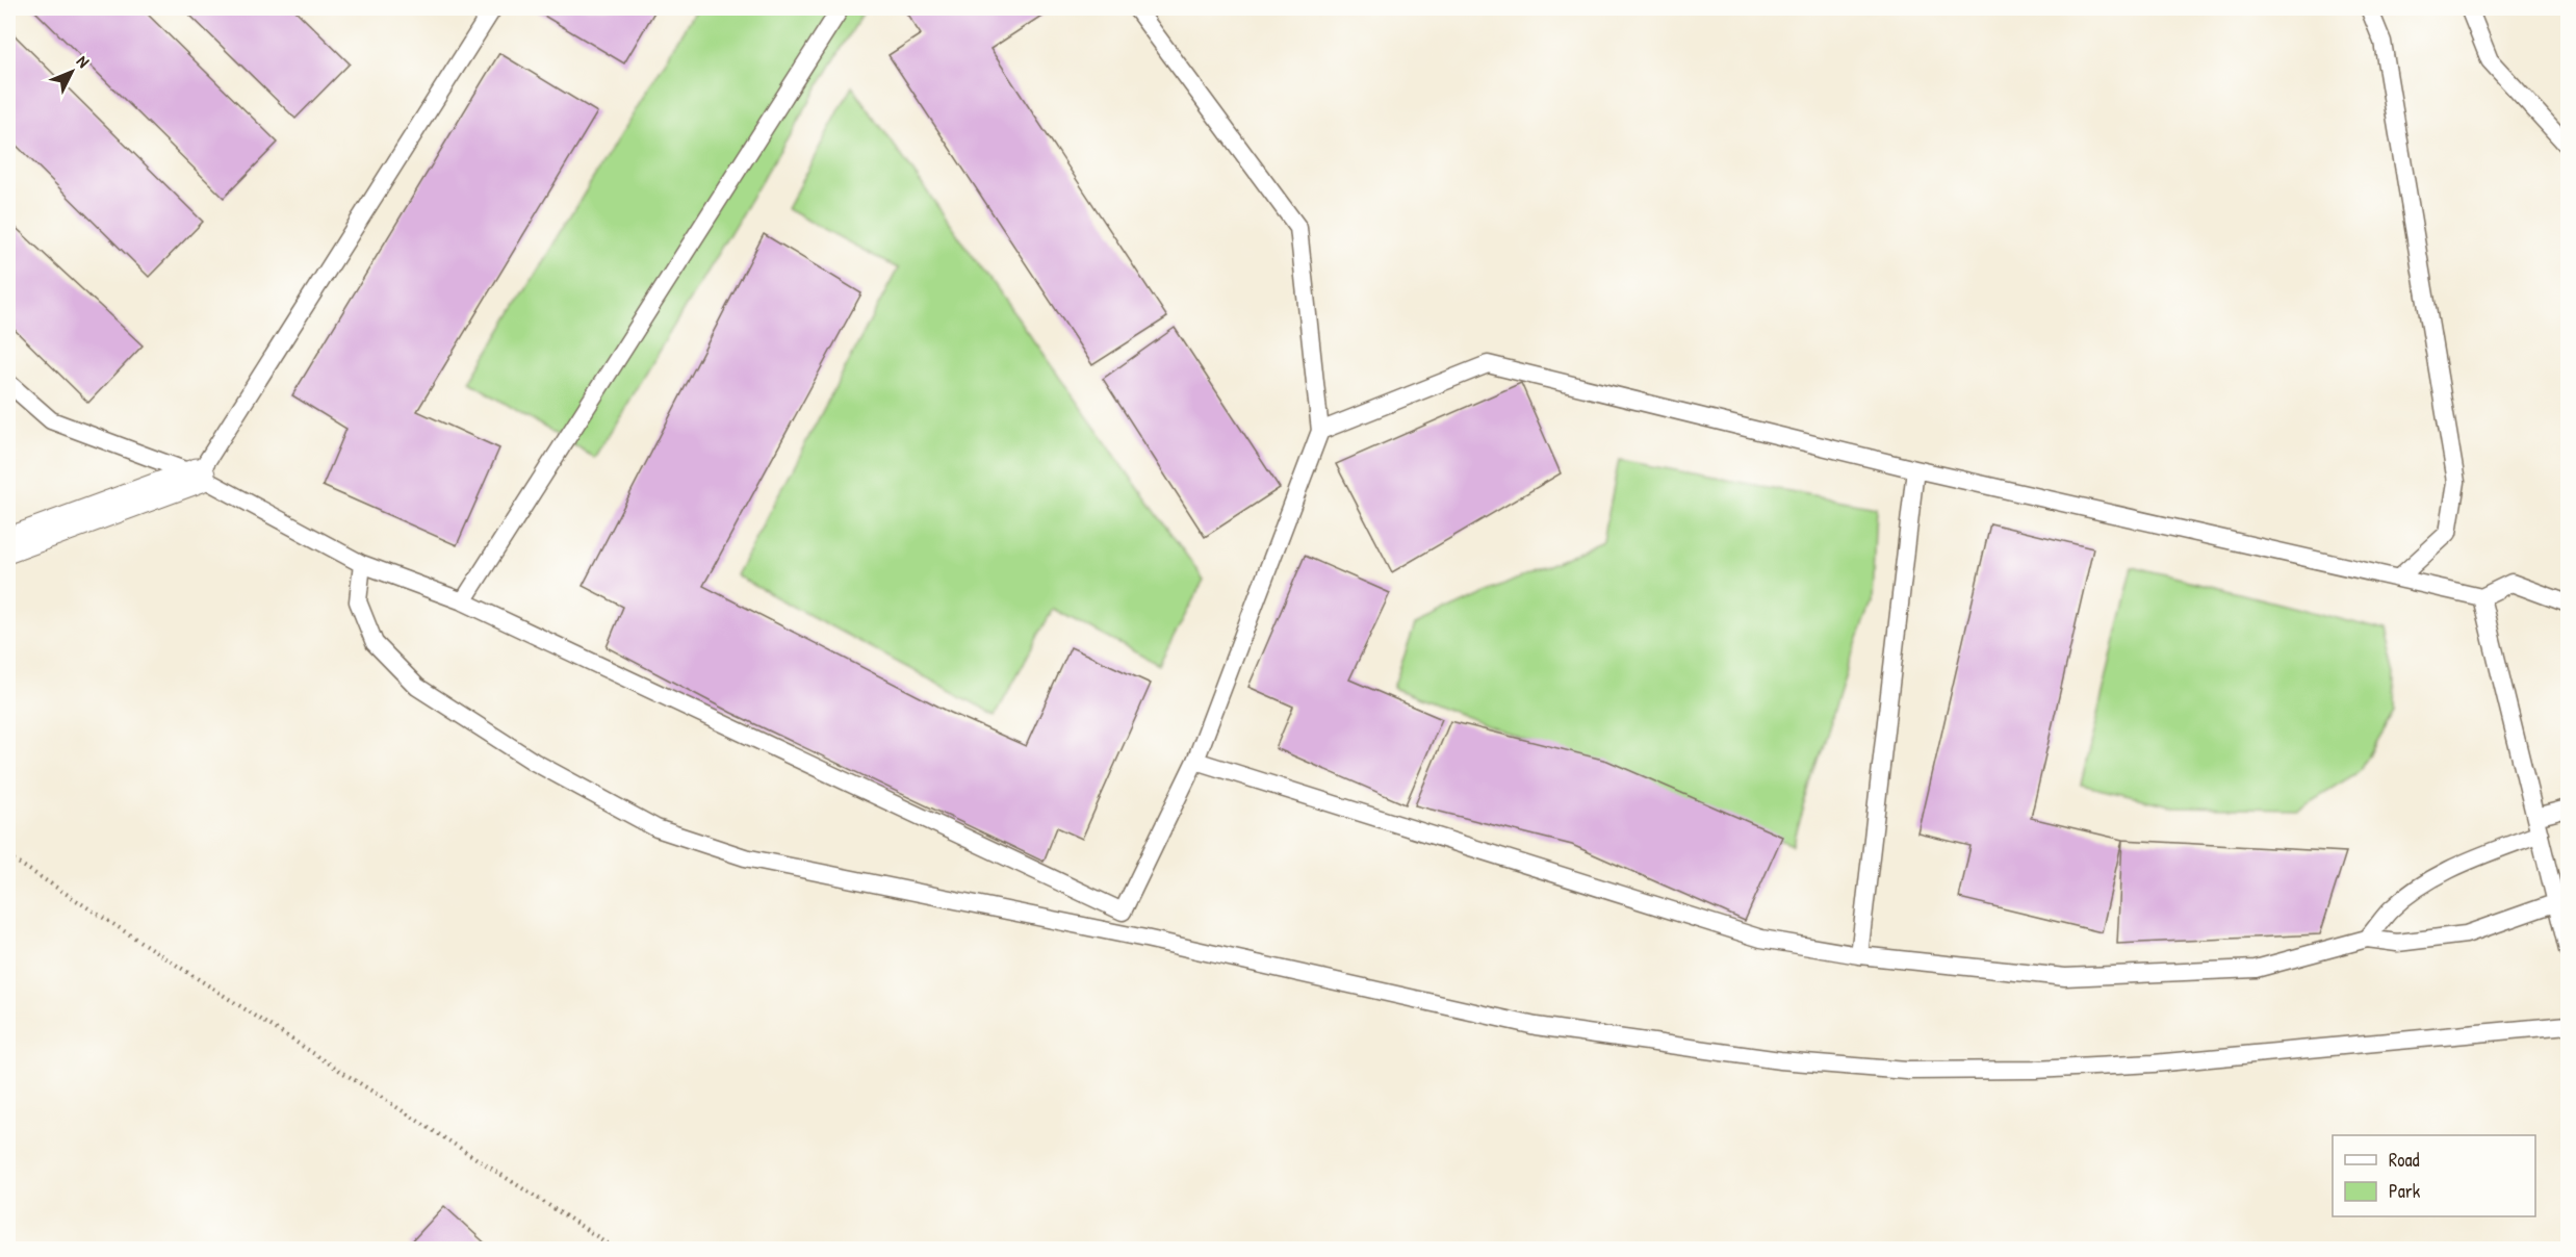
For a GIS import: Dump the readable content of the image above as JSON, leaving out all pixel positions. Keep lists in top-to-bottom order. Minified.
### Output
{"legend":["Road","Park"],"north":"top right"}
